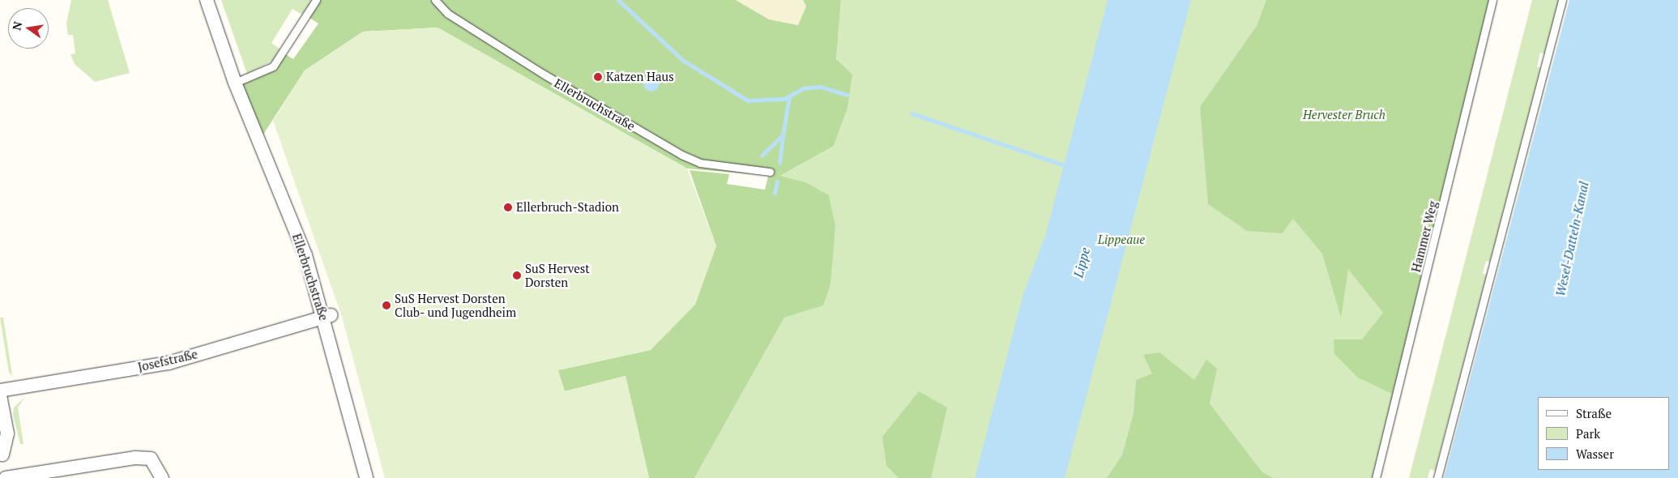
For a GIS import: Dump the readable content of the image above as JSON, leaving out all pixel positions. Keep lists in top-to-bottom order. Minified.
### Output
{"streets":{"street":["Ellerbruchstraße","Josefstraße"],"lane":["Hammer Weg"]},"crossings":[["Ellerbruchstraße","Josefstraße"]],"water":["Wesel-Datteln-Kanal","Lippe"],"parks":["Hervester Bruch","Lippeaue"],"places":["Katzen Haus","Ellerbruch-Stadion","SuS Hervest Dorsten","SuS Hervest Dorsten Club- und Jugendheim"],"legend":["Straße","Park","Wasser"],"north":"left"}
